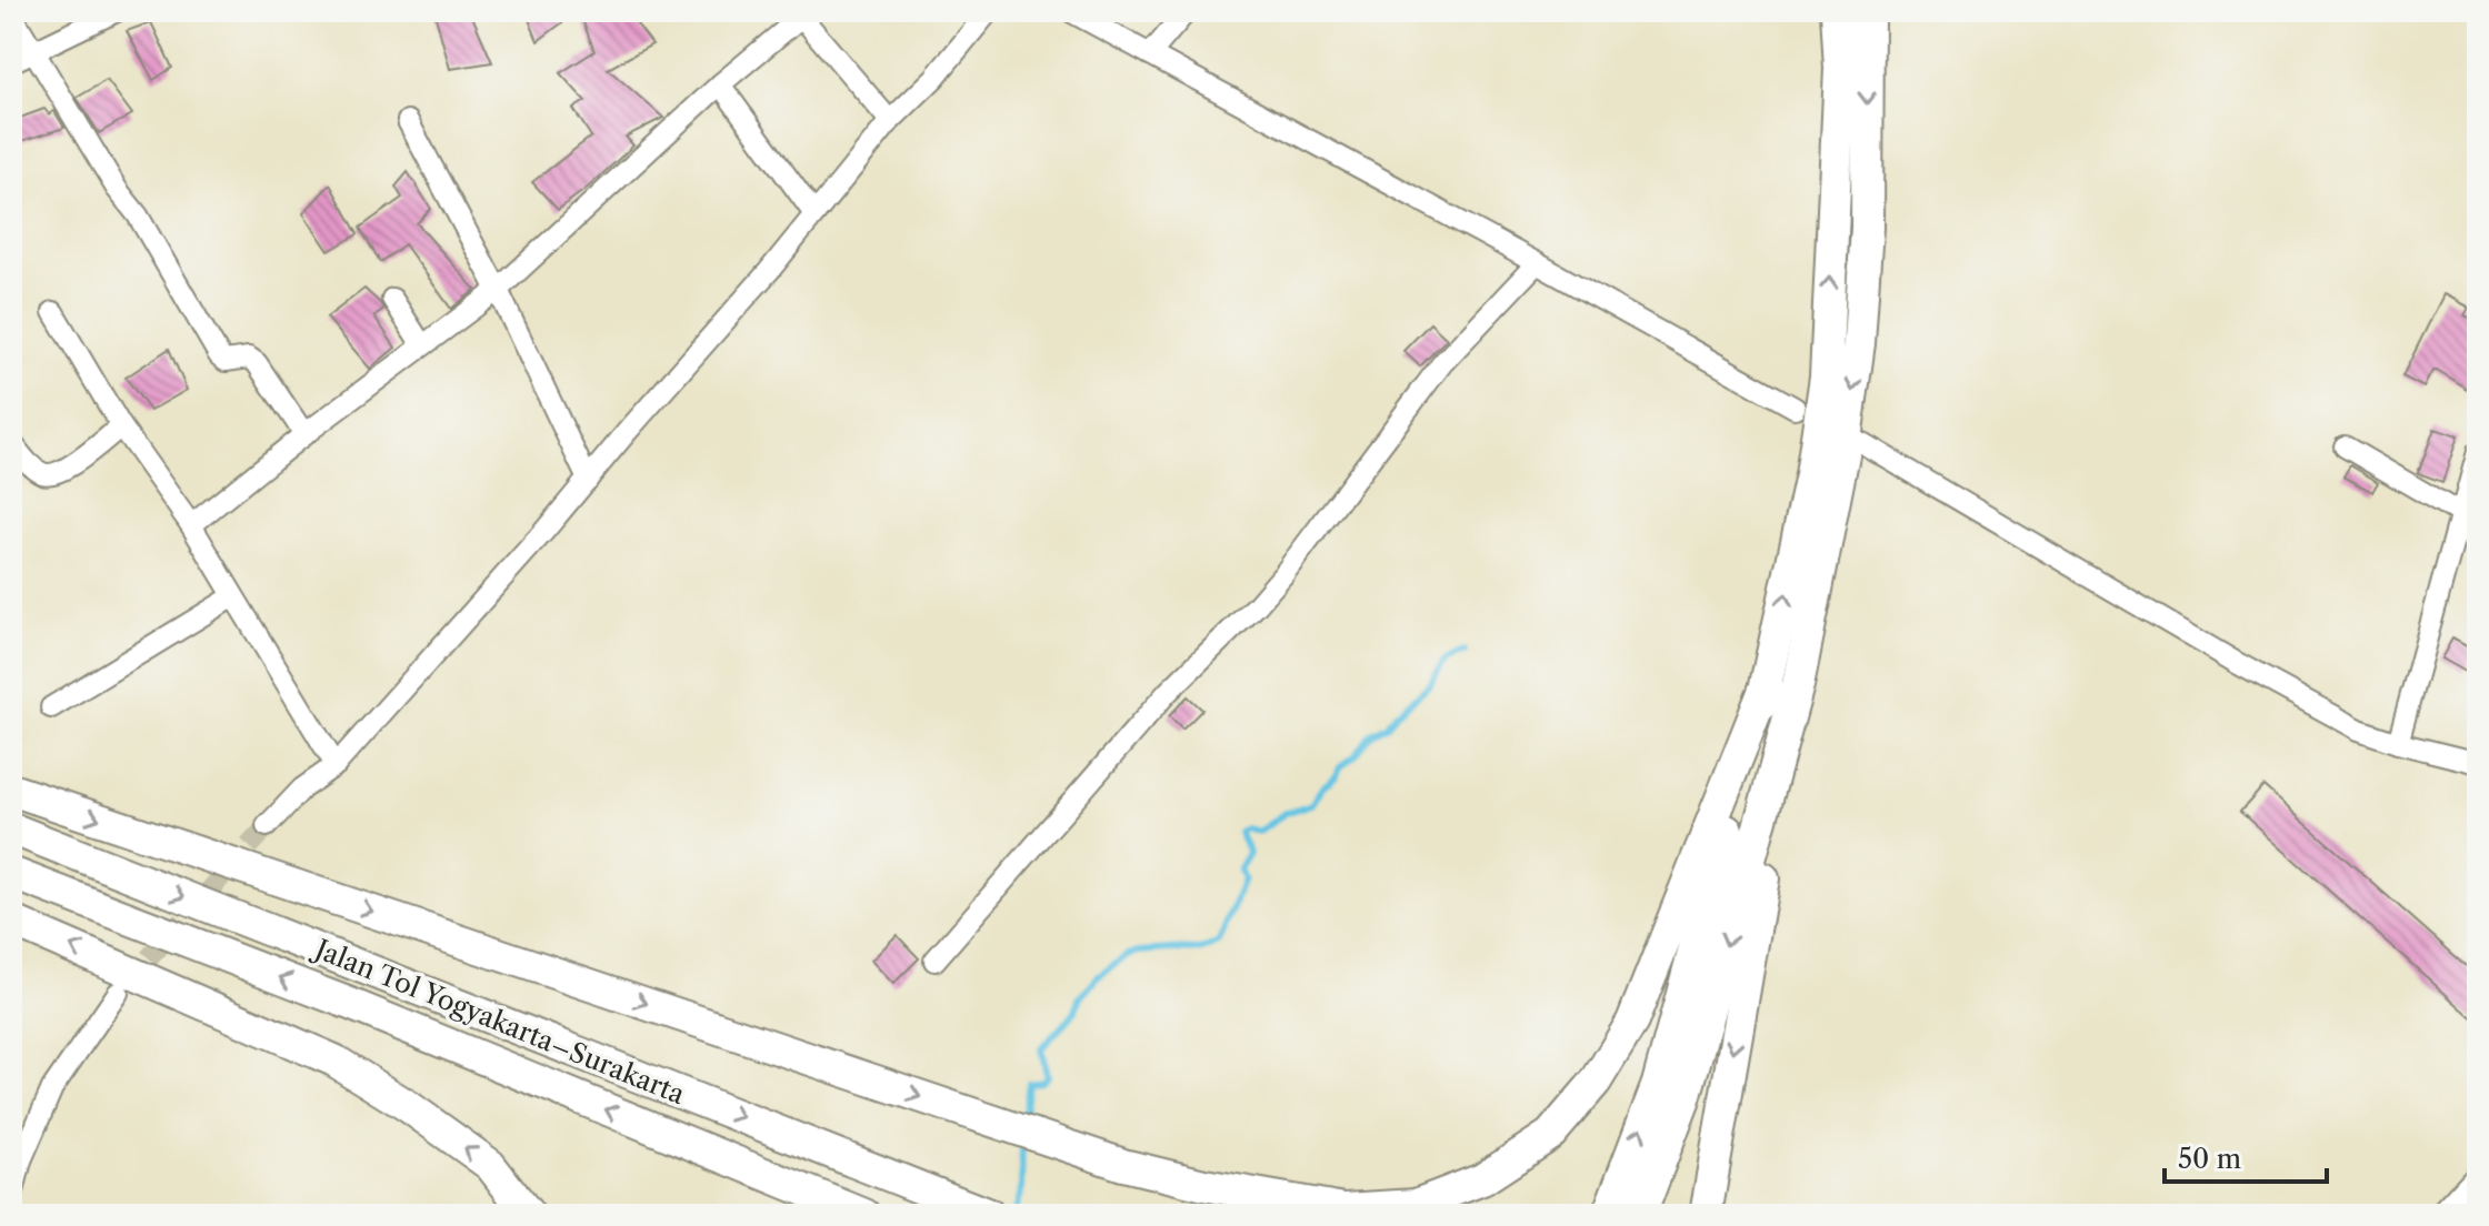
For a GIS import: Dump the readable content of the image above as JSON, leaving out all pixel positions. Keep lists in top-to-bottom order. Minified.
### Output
{"streets":{"highway":["Jalan Tol Yogyakarta–Surakarta"]},"scale_bar":"50 m"}
